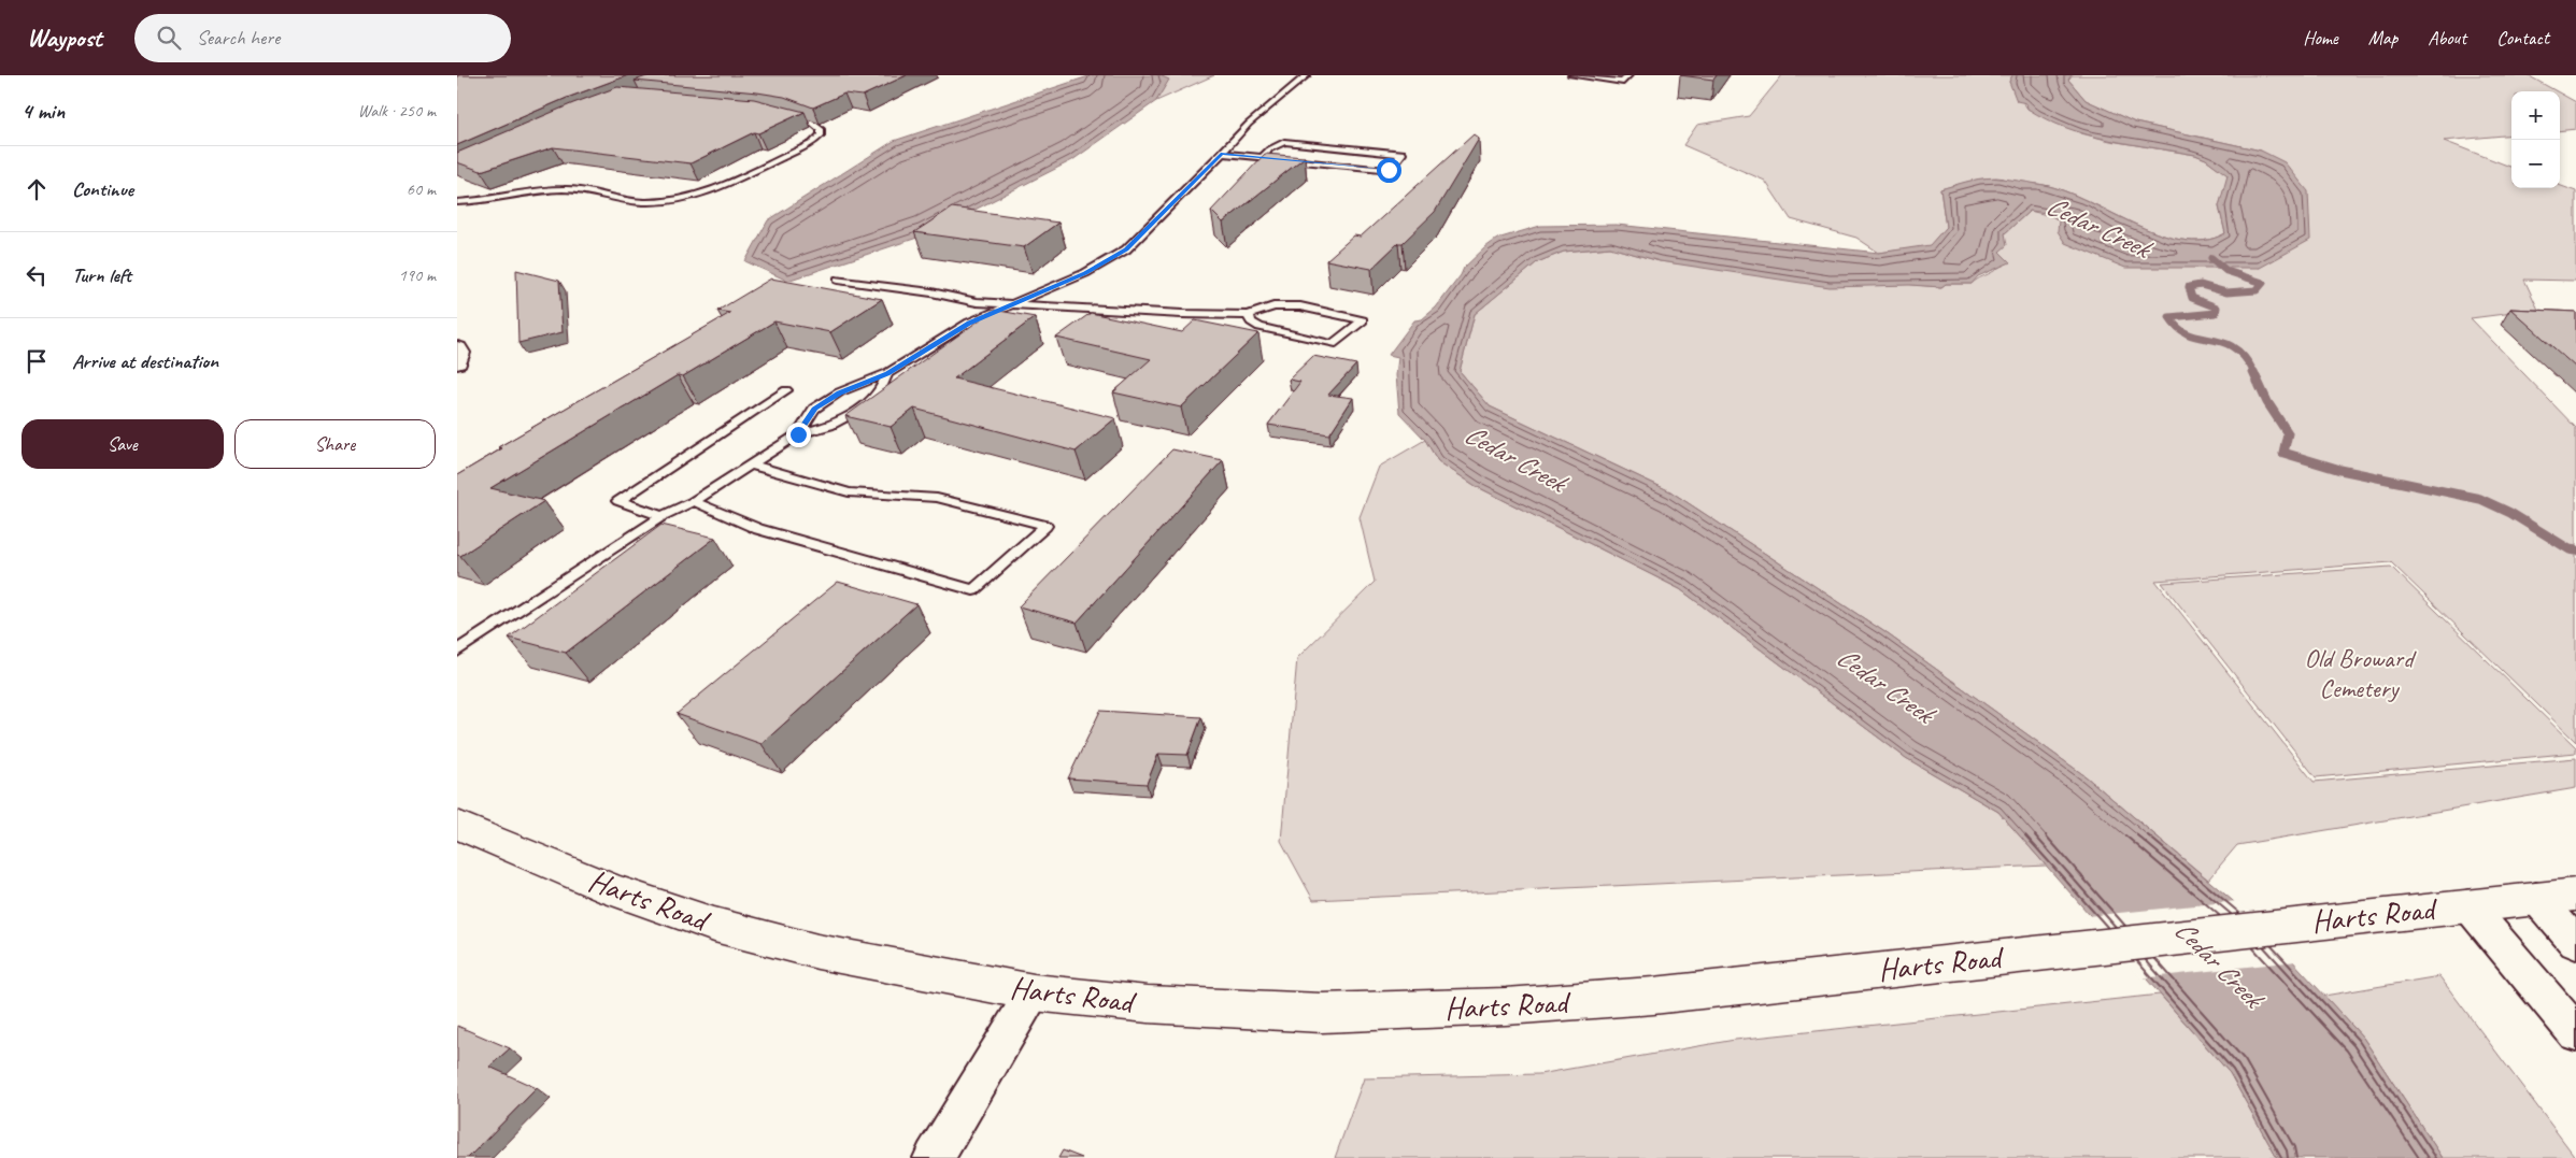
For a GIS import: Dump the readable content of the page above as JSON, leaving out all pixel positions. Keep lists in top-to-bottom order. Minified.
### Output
{"streets":{"street":["Harts Road"]},"water":["Cedar Creek"],"parks":["Old Broward Cemetery"],"page":{"header":"Waypost","search":"Search here","nav":["Home","Map","About","Contact"],"heading":["4 min","Walk · 250 m"],"map_buttons":["+","−"],"list":[["Continue","60 m"],["Turn left","190 m"],"Arrive at destination"],"buttons":["Save","Share"]}}
